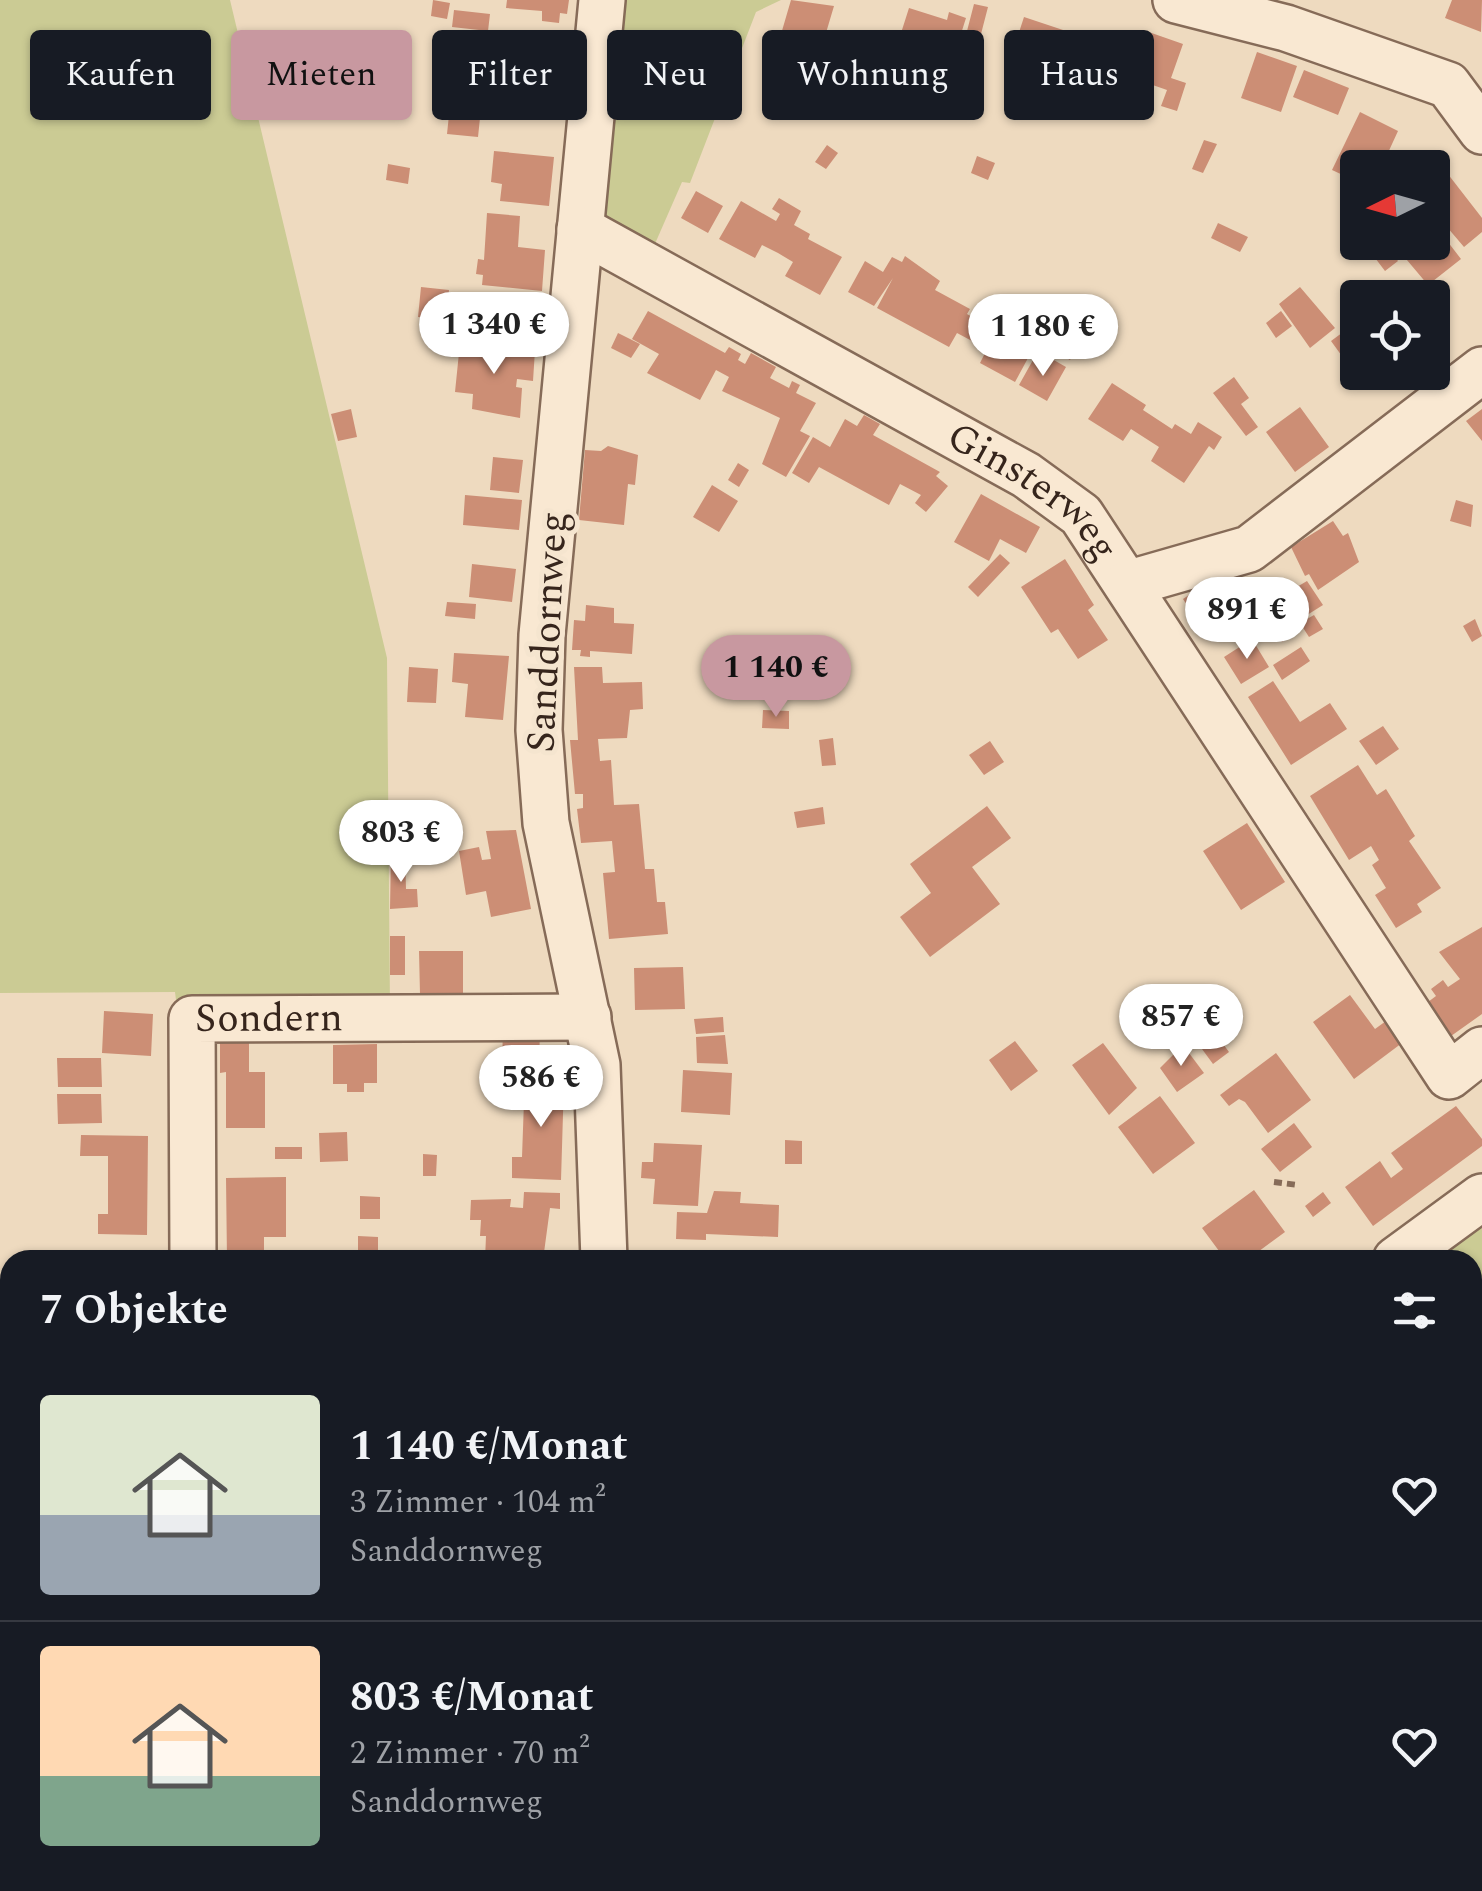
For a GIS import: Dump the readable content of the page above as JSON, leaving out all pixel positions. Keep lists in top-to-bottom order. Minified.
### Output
{"streets":{"street":["Ginsterweg","Sanddornweg","Sondern"]},"crossings":[["Ginsterweg","Sanddornweg"],["Sanddornweg","Sondern"]],"north":"left","page":{"chip":["Kaufen","Mieten","Filter","Neu","Wohnung","Haus"],"price":["1 340 €","1 180 €","891 €","1 140 €","803 €","857 €","586 €"],"heading":"7 Objekte","list":[{"name":"1 140 €/Monat","note":"3 Zimmer · 104 m² · Sanddornweg"},{"name":"803 €/Monat","note":"2 Zimmer · 70 m² · Sanddornweg"}]}}
